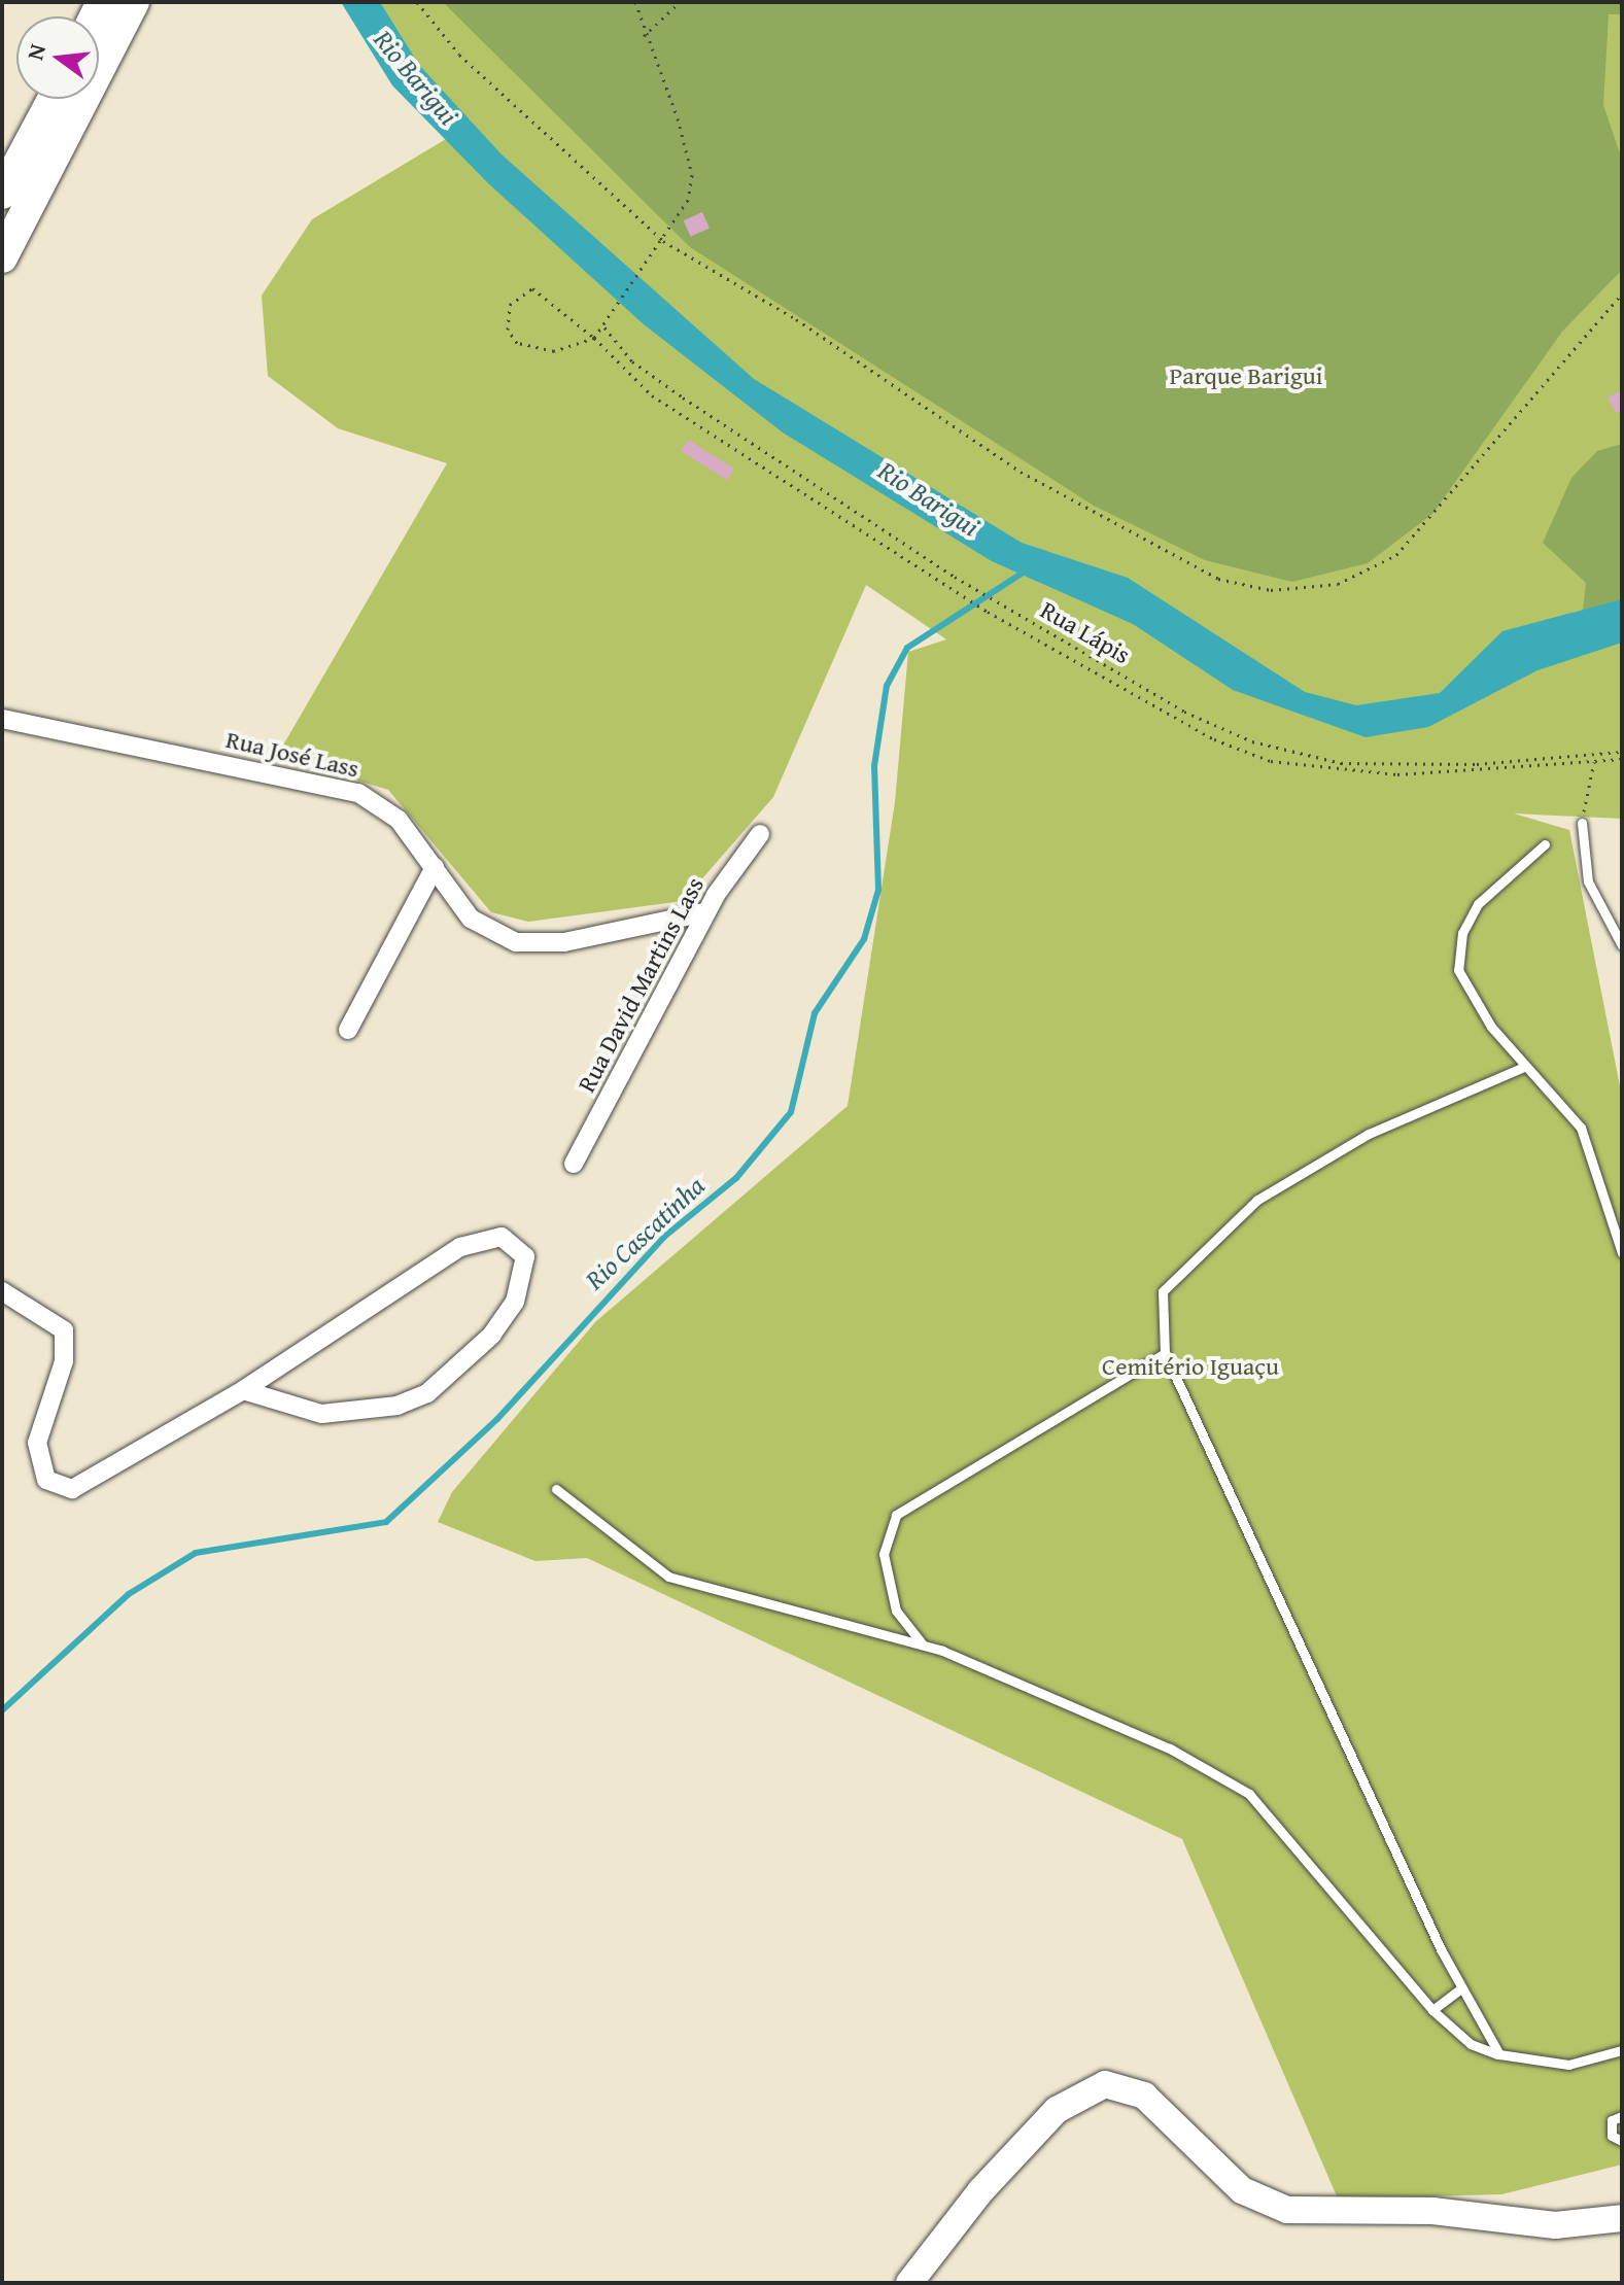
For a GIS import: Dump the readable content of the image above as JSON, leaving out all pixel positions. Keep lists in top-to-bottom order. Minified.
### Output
{"streets":{"street":["Rua José Lass","Rua David Martins Lass"],"path":["Rua Lápis"]},"crossings":[["Rua José Lass","Rua David Martins Lass"]],"water":["Rio Barigui","Rio Cascatinha"],"parks":["Parque Barigui","Cemitério Iguaçu"],"north":"left"}
